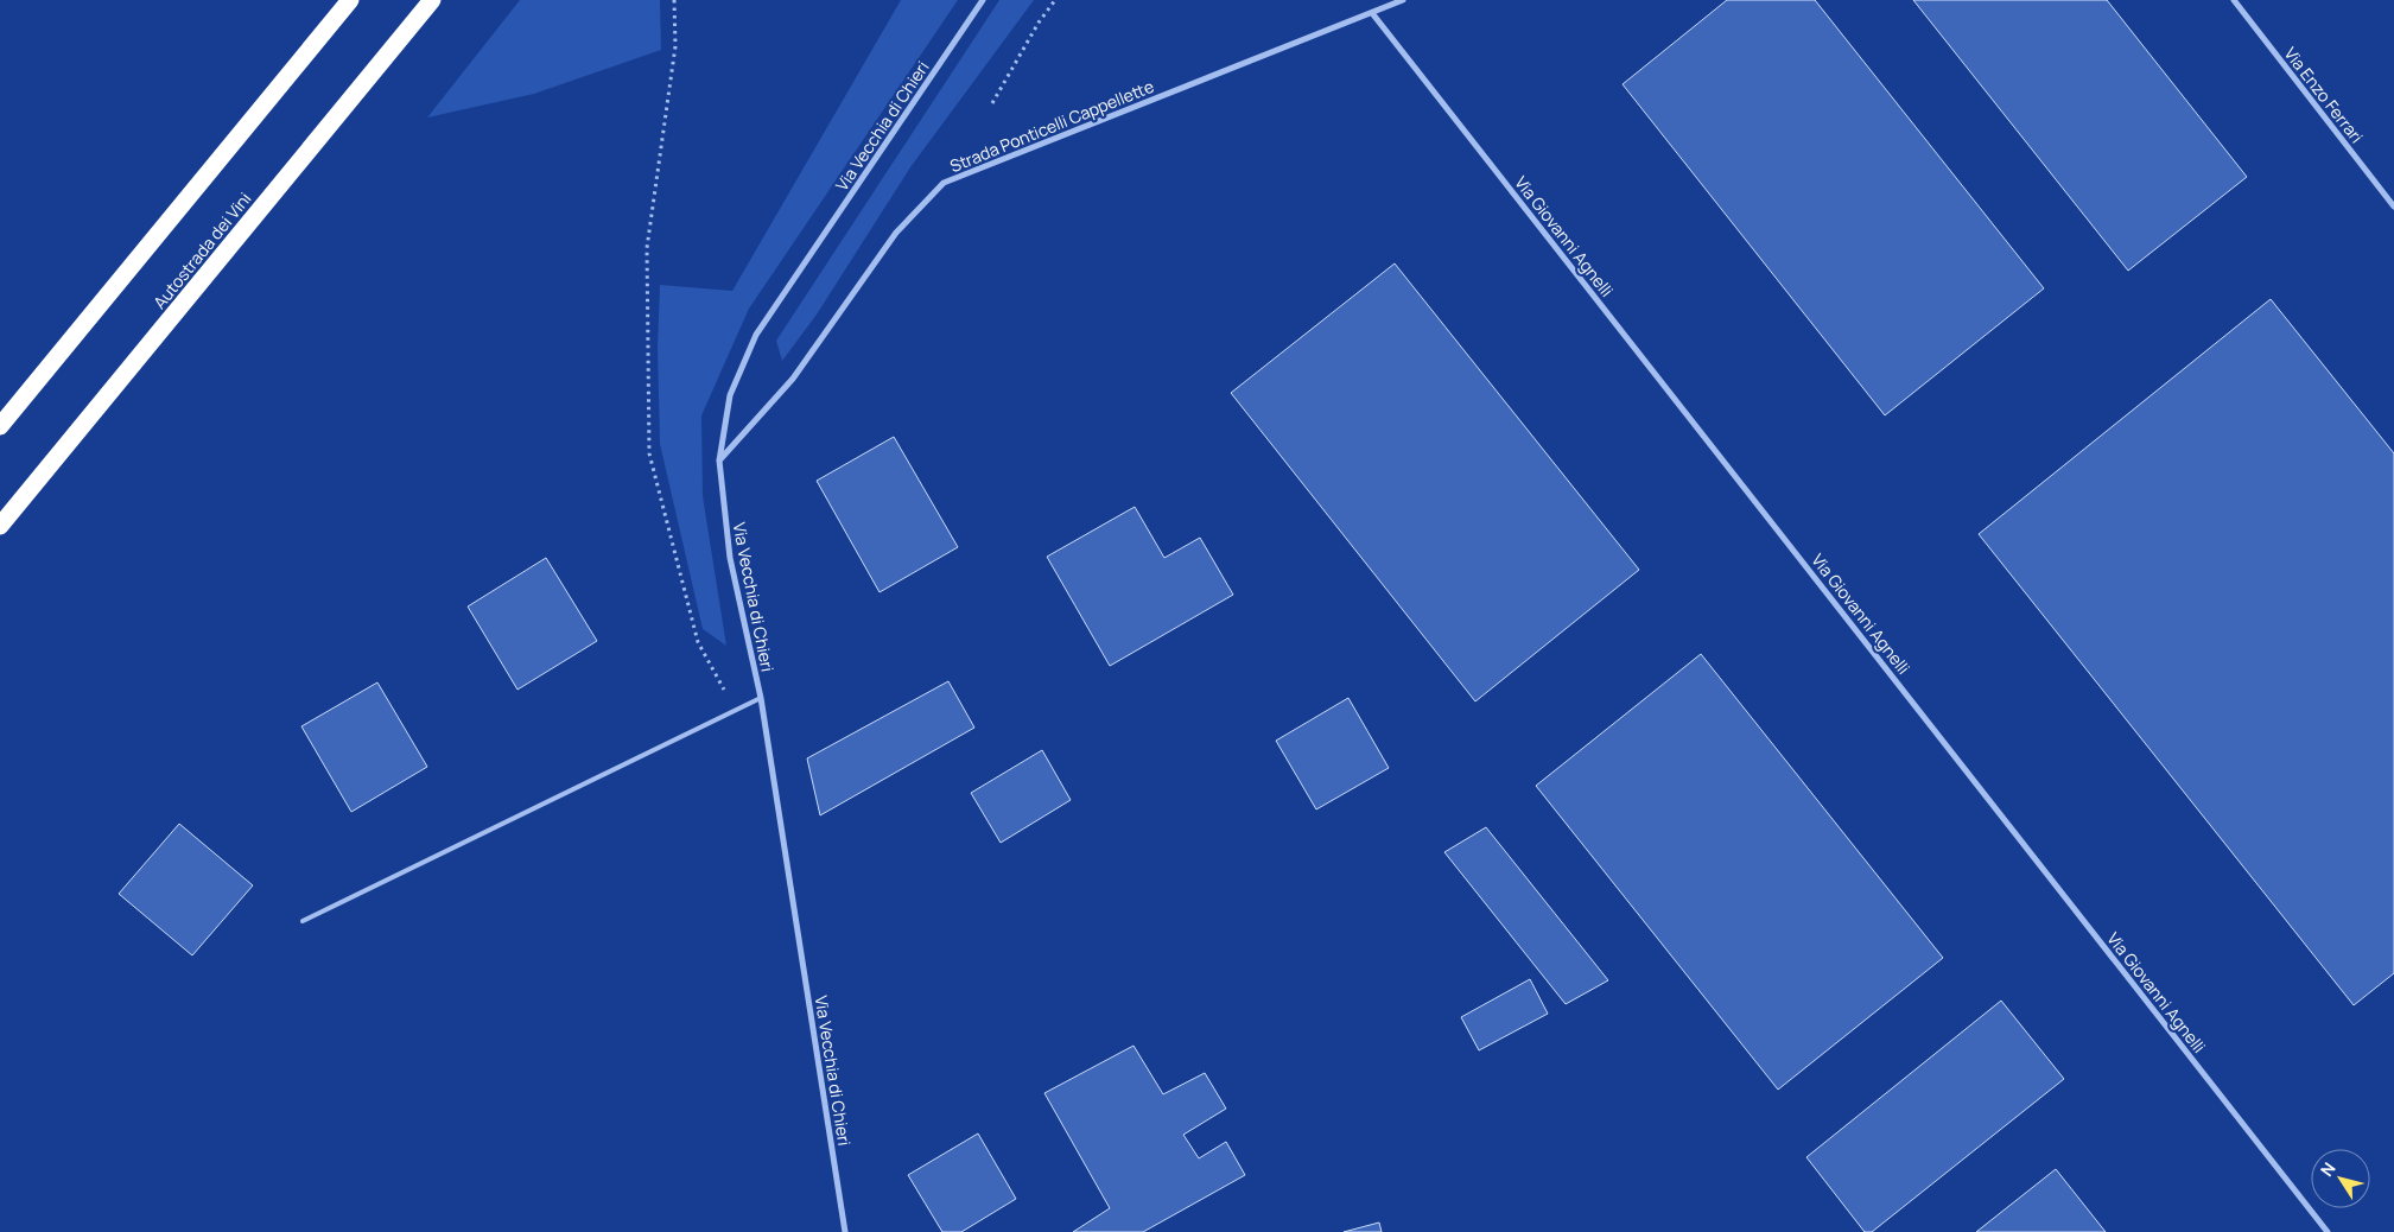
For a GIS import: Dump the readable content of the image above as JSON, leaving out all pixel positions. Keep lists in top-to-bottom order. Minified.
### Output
{"streets":{"highway":["Autostrada dei Vini"],"street":["Via Enzo Ferrari","Via Vecchia di Chieri","Strada Ponticelli Cappellette","Via Giovanni Agnelli"]},"crossings":[["Via Vecchia di Chieri","Strada Ponticelli Cappellette"],["Strada Ponticelli Cappellette","Via Giovanni Agnelli"]],"north":"top left"}
